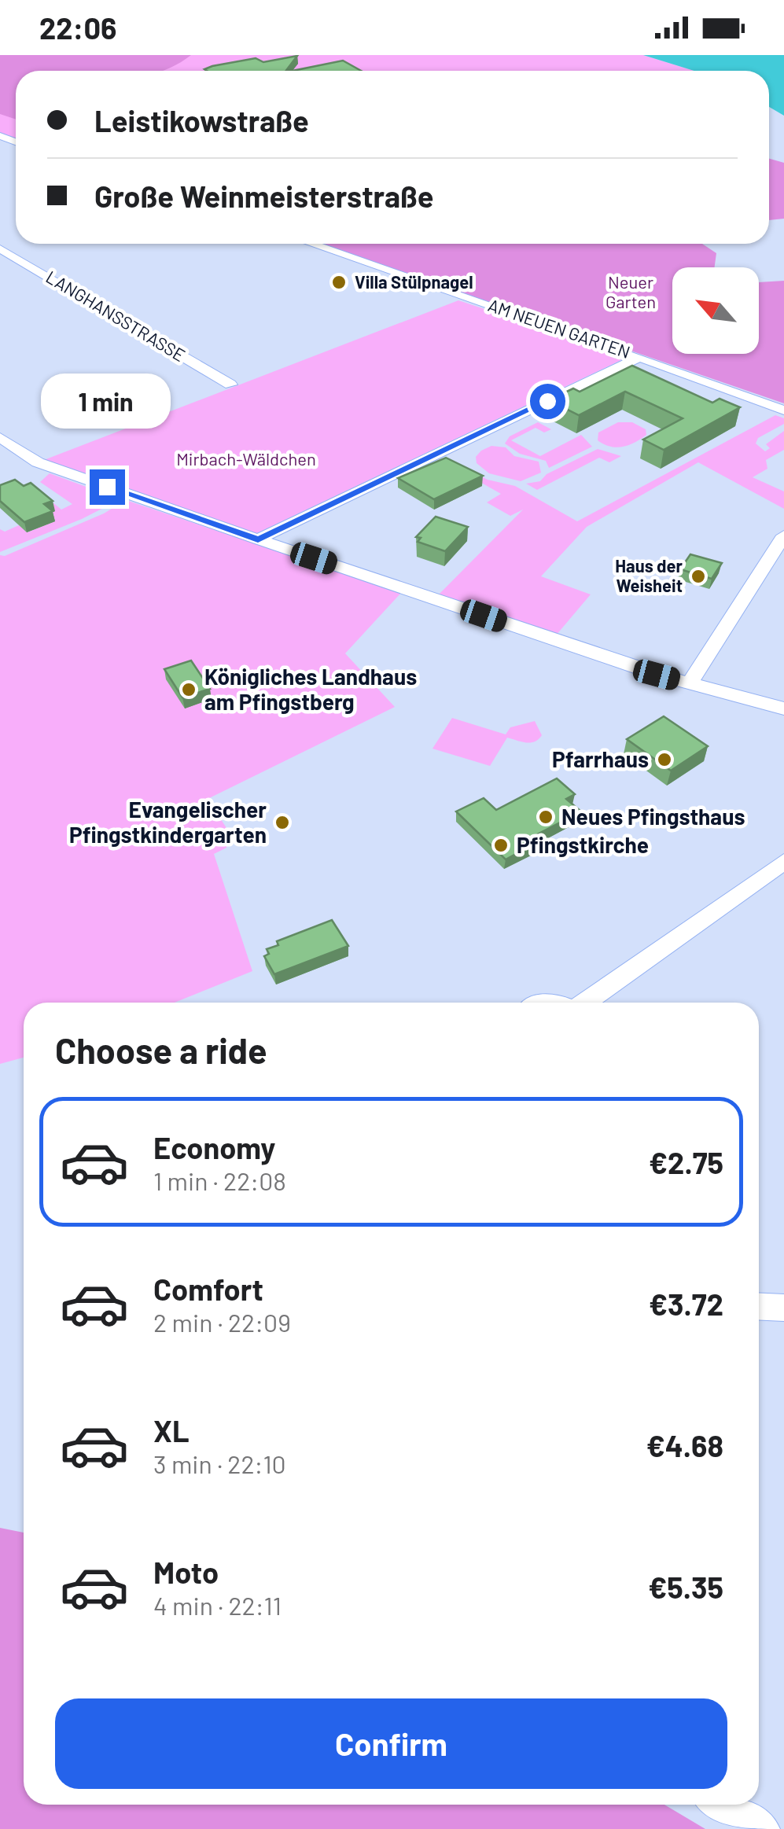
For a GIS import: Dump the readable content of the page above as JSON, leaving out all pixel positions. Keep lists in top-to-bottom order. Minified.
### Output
{"streets":{"street":["LANGHANSSTRASSE","AM NEUEN GARTEN"]},"parks":["Neuer Garten","Mirbach-Wäldchen"],"places":["Villa Stülpnagel","Haus der Weisheit","Königliches Landhaus am Pfingstberg","Pfarrhaus","Neues Pfingsthaus","Evangelischer Pfingstkindergarten","Pfingstkirche"],"north":"top left","page":{"status":"22:06","banner":["Leistikowstraße","Große Weinmeisterstraße"],"bubble":"1 min","heading":"Choose a ride","list":[{"name":"Economy","note":"1 min · 22:08","value":"€2.75"},{"name":"Comfort","note":"2 min · 22:09","value":"€3.72"},{"name":"XL","note":"3 min · 22:10","value":"€4.68"},{"name":"Moto","note":"4 min · 22:11","value":"€5.35"}],"buttons":"Confirm"}}
